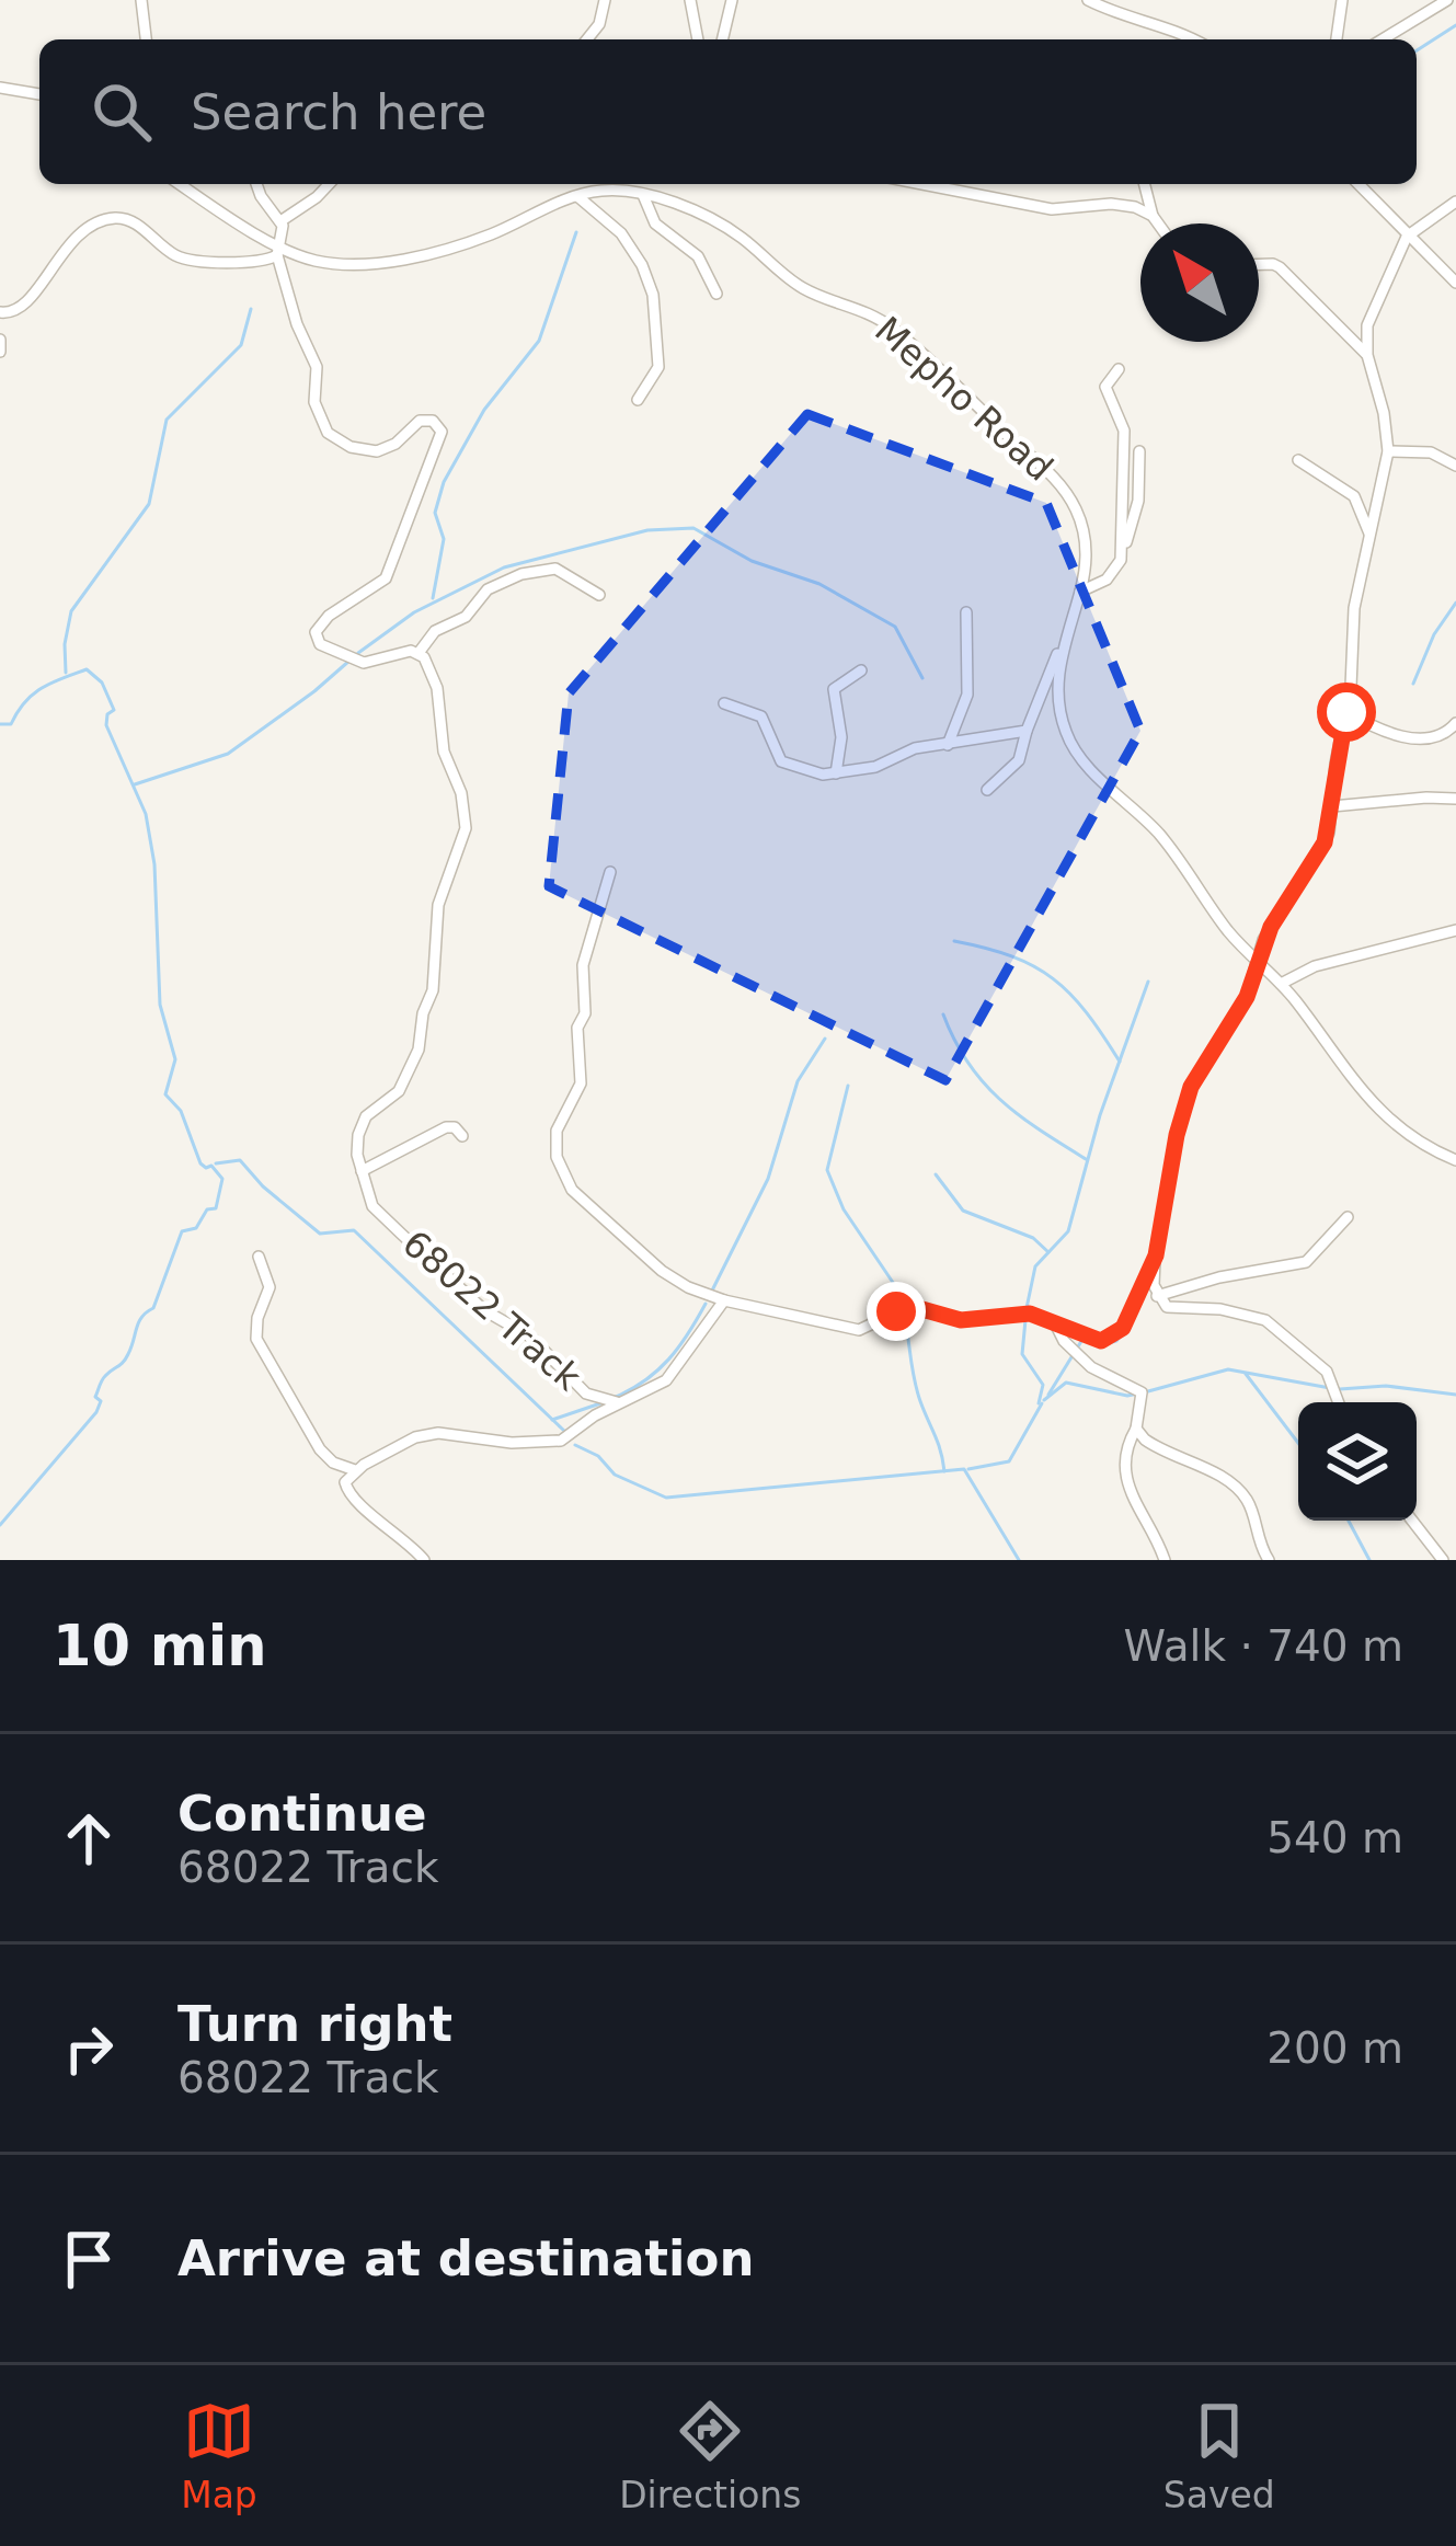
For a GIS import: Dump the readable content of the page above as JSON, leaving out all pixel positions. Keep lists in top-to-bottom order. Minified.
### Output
{"streets":{"street":["Mepho Road","68022 Track"]},"north":"top left","page":{"search":"Search here","heading":["10 min","Walk · 740 m"],"list":[["Continue","68022 Track","540 m"],["Turn right","68022 Track","200 m"],"Arrive at destination"],"nav":["Map","Directions","Saved"]}}
